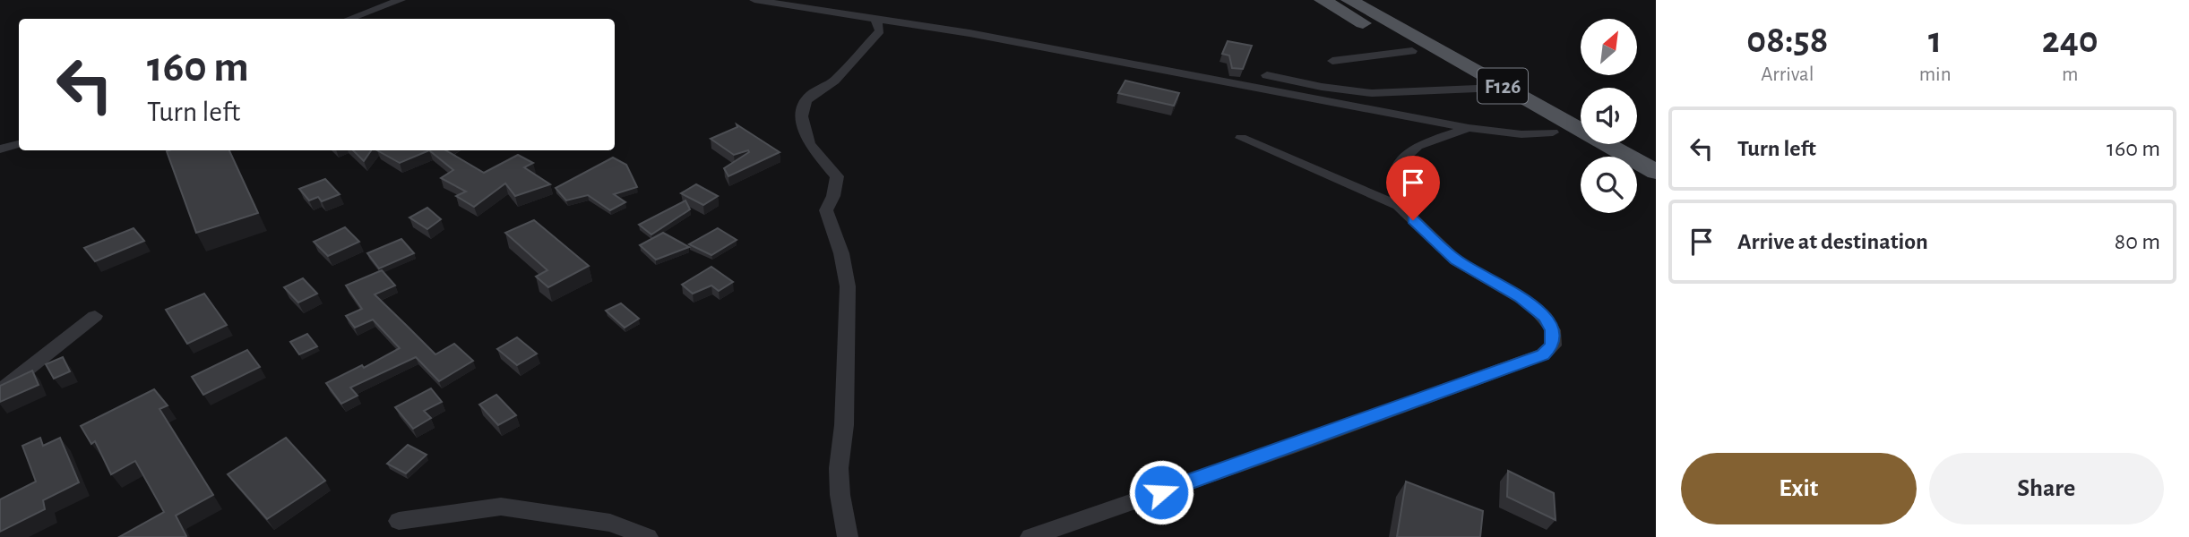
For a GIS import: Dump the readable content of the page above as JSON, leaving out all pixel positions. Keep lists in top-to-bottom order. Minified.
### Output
{"streets":{"main road":["F126"]},"north":"top right","page":{"eta":["08:58","Arrival","1","min","240","m"],"turn":["160 m","Turn left"],"list":[{"name":"Turn left","value":"160 m"},{"name":"Arrive at destination","value":"80 m"}],"buttons":["Exit","Share"]}}
